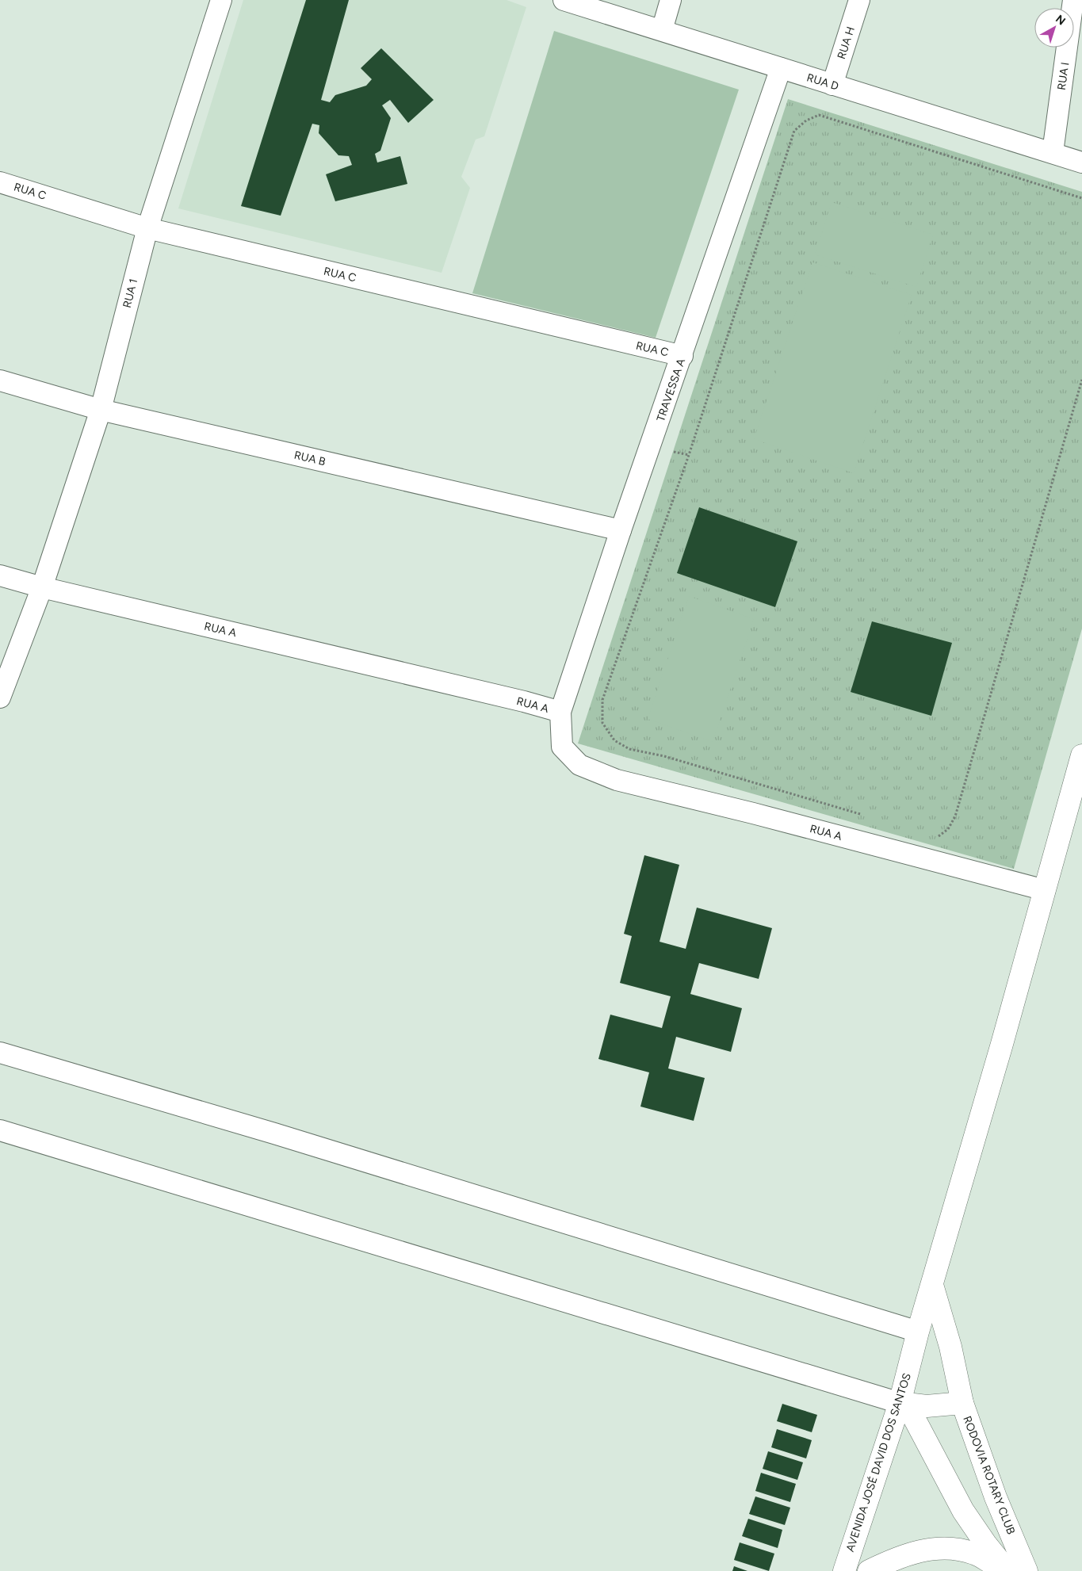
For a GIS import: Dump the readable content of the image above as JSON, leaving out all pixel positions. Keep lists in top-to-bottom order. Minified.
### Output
{"streets":{"main road":["AVENIDA JOSÉ DAVID DOS SANTOS","RODOVIA ROTARY CLUB"],"street":["RUA H","RUA I","RUA D","RUA C","RUA 1","TRAVESSA A","RUA B","RUA A"]},"crossings":[["RUA H","RUA D"],["RUA I","RUA D"],["RUA D","TRAVESSA A"],["RUA C","RUA 1"],["RUA C","TRAVESSA A"],["RUA 1","RUA B"],["RUA 1","RUA A"],["TRAVESSA A","RUA B"],["TRAVESSA A","RUA A"],["RUA A","AVENIDA JOSÉ DAVID DOS SANTOS"],["AVENIDA JOSÉ DAVID DOS SANTOS","RODOVIA ROTARY CLUB"]],"north":"top right"}
